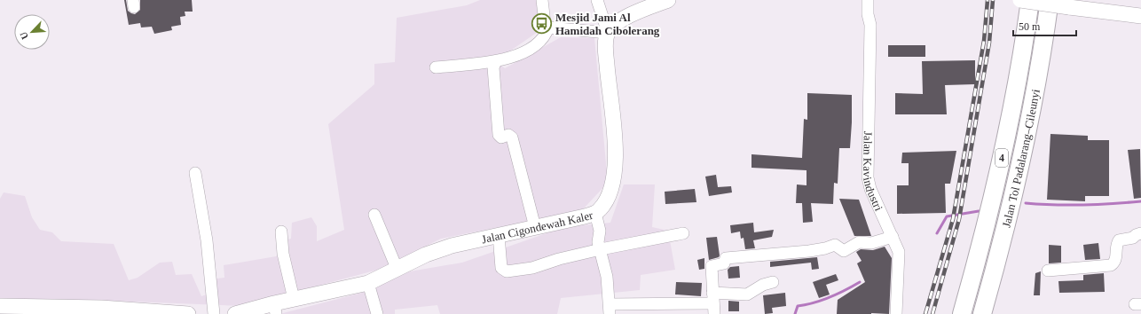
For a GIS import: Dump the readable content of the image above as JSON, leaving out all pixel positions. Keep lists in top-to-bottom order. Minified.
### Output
{"streets":{"highway":["4","Jalan Tol Padalarang–Cileunyi"],"main road":["Jalan Cigondewah Kaler"],"street":["Jalan Kavindustri"]},"places":{"bus stop":["Mesjid Jami Al Hamidah Cibolerang"]},"scale_bar":"50 m","north":"bottom left"}
